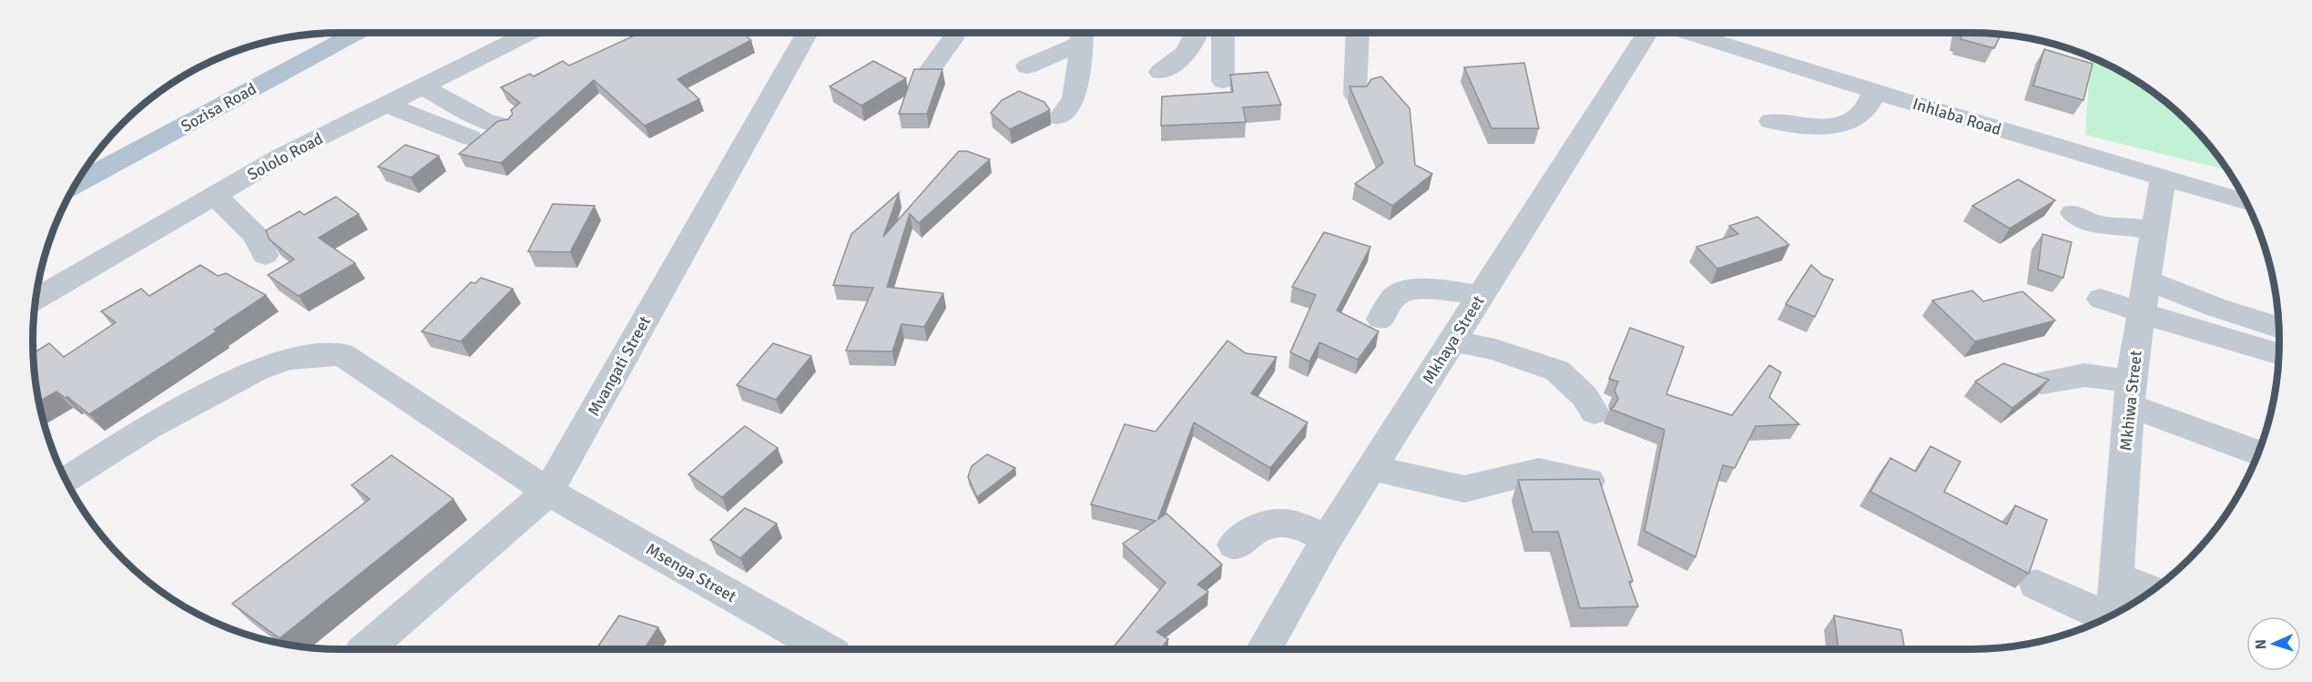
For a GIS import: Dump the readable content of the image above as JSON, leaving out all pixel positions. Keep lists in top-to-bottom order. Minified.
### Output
{"streets":{"main road":["Sozisa Road"],"street":["Inhlaba Road","Sololo Road","Mkhaya Street","Mvangati Street","Mkhiwa Street","Msenga Street"]},"crossings":[["Inhlaba Road","Mkhiwa Street"],["Mvangati Street","Msenga Street"]],"north":"left"}
